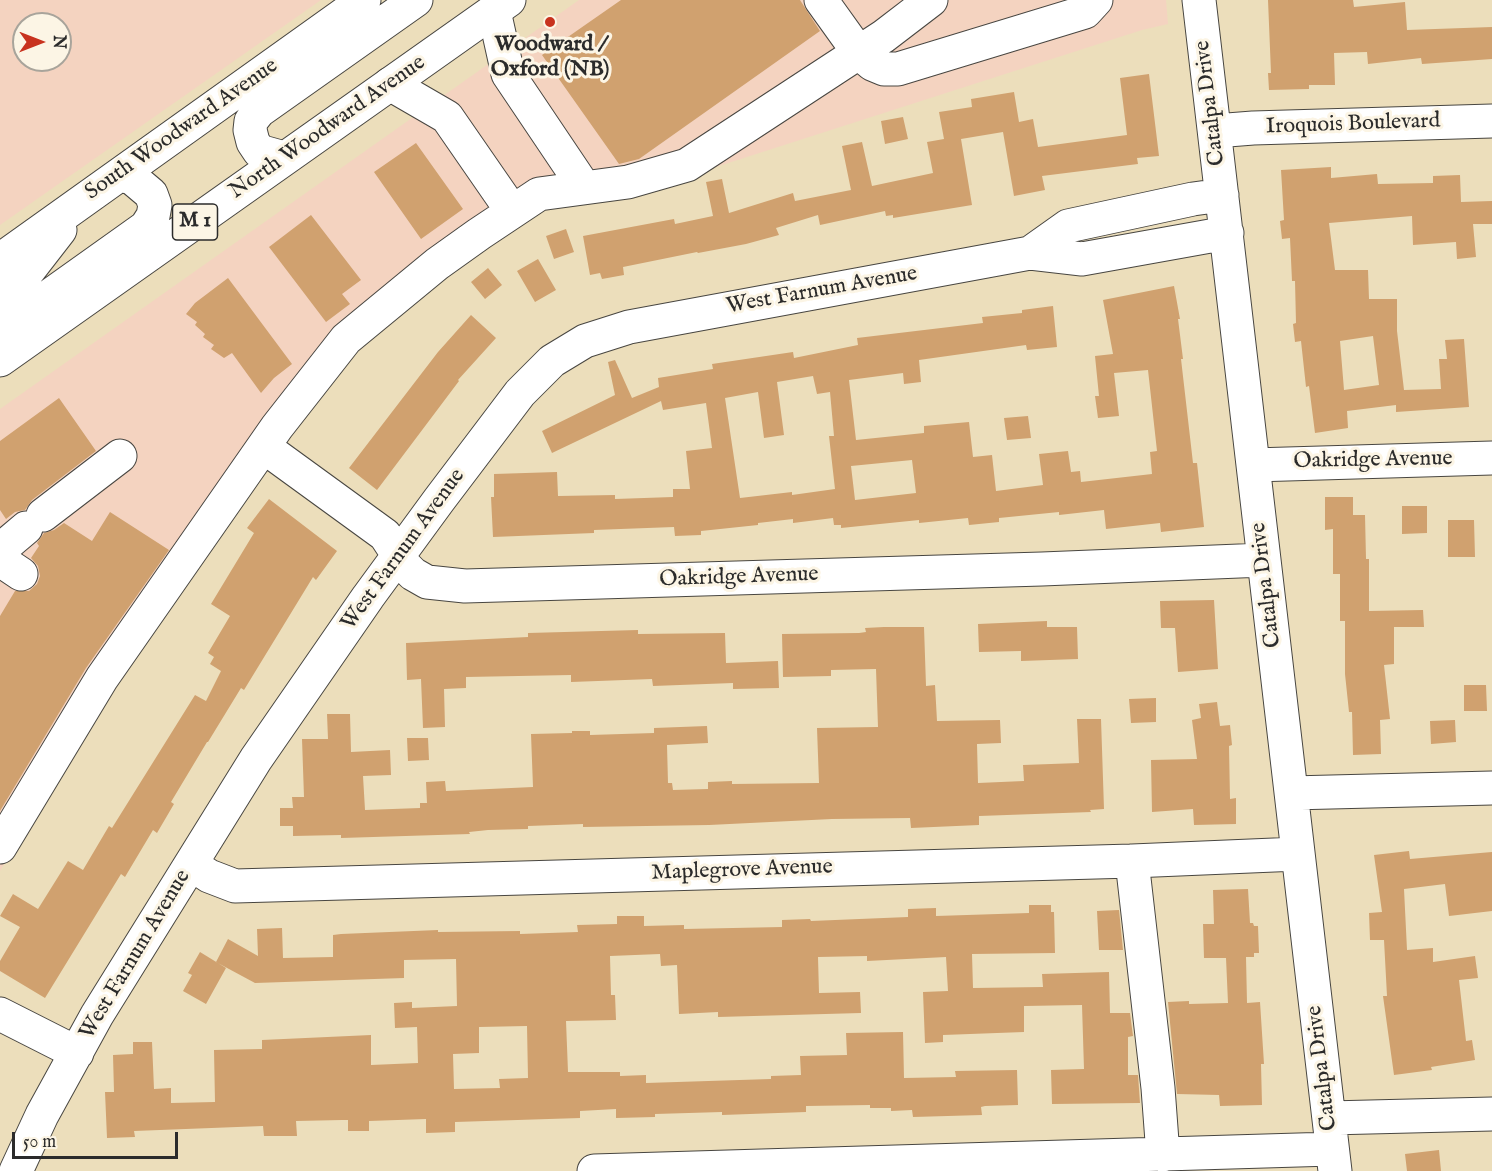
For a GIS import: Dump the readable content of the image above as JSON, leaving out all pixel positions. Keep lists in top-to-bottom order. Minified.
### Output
{"streets":{"street":["Catalpa Drive","Iroquois Boulevard","North Woodward Avenue","South Woodward Avenue","M 1","West Farnum Avenue","Oakridge Avenue","Maplegrove Avenue"]},"crossings":[["Catalpa Drive","Iroquois Boulevard"],["Catalpa Drive","West Farnum Avenue"],["Catalpa Drive","Oakridge Avenue"],["Catalpa Drive","Maplegrove Avenue"],["West Farnum Avenue","Oakridge Avenue"],["West Farnum Avenue","Maplegrove Avenue"]],"places":["Woodward / Oxford (NB)"],"scale_bar":"50 m","north":"right"}
